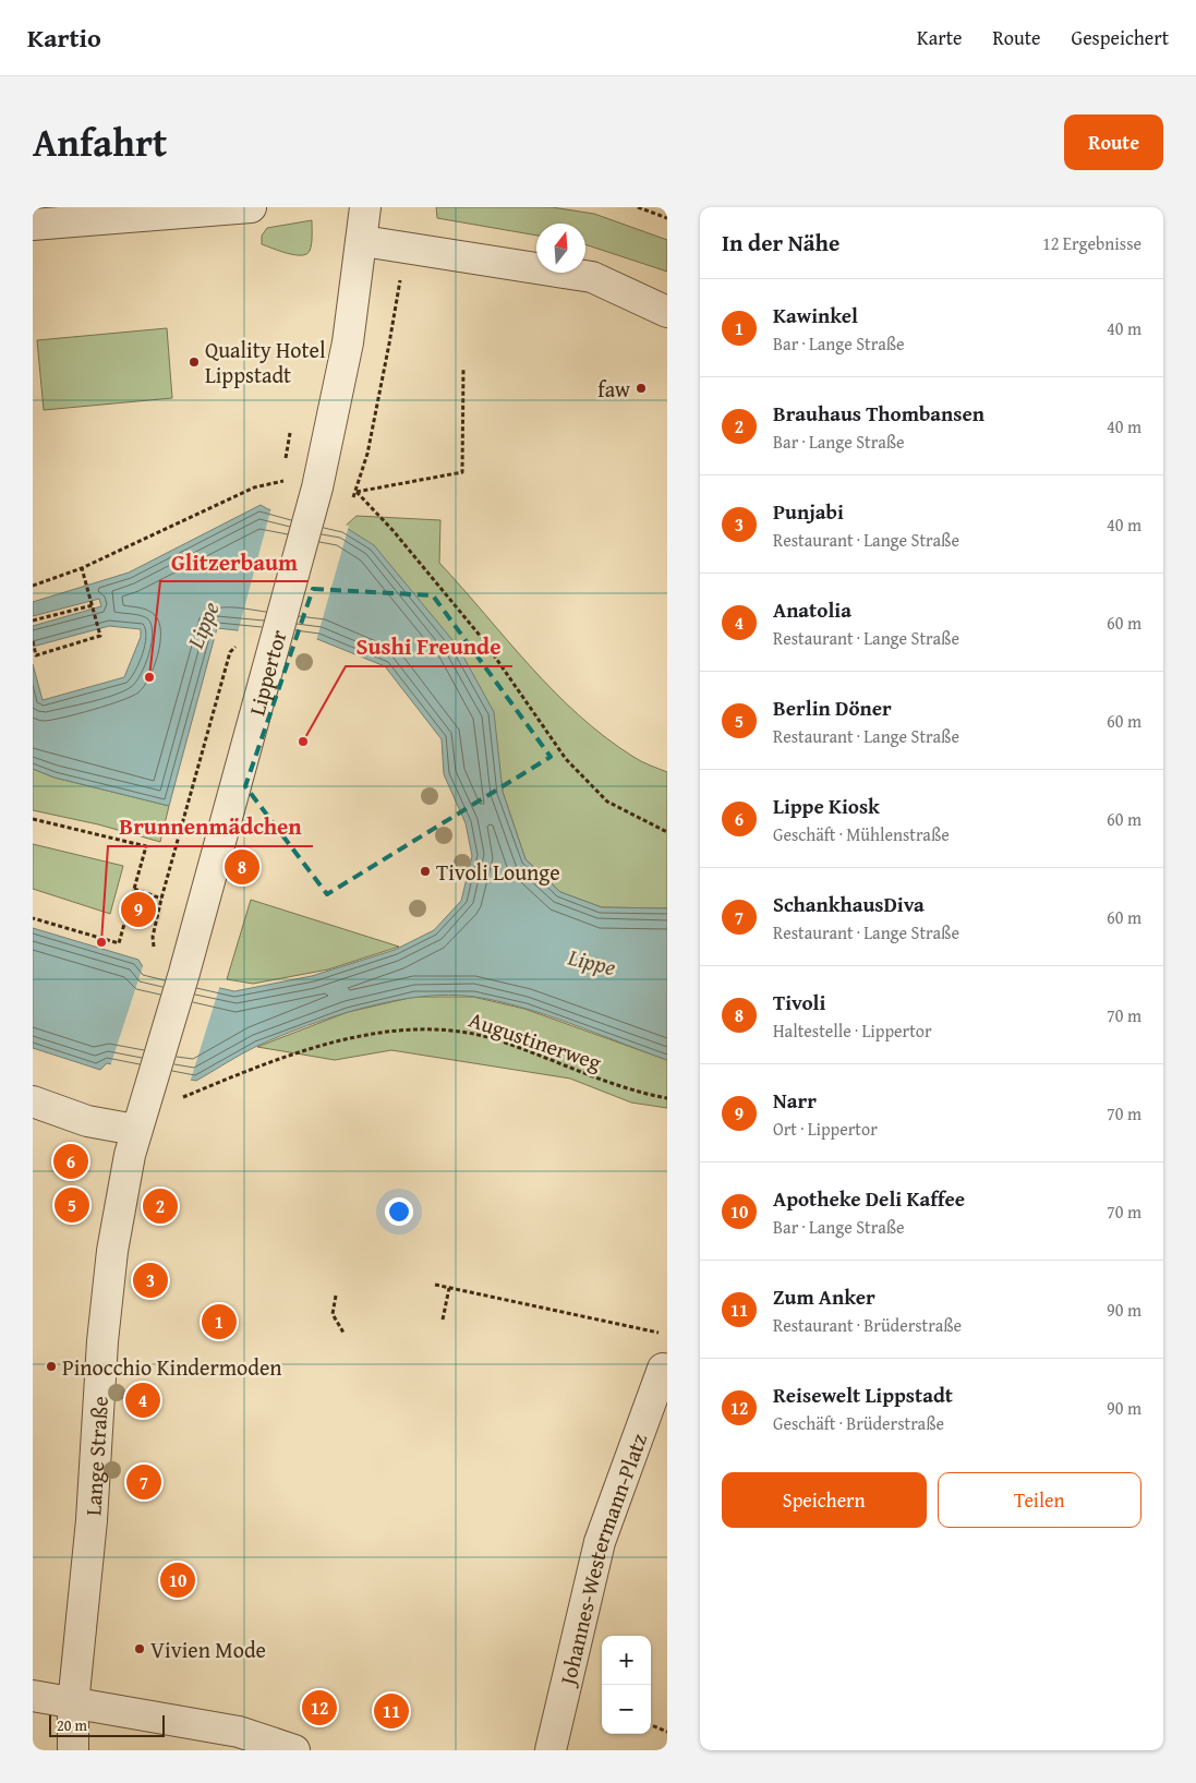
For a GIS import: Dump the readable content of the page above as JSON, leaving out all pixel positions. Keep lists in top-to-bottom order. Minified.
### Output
{"streets":{"street":["Lippertor","Lange Straße","Johannes-Westermann-Platz"],"path":["Augustinerweg"]},"crossings":[["Lippertor","Lange Straße"]],"water":["Lippe"],"places":["Quality Hotel Lippstadt","faw","Glitzerbaum","Sushi Freunde","Tivoli Lounge","Brunnenmädchen","Pinocchio Kindermoden","Vivien Mode"],"scale_bar":"20 m","north":"top","page":{"header":"Kartio","nav":["Karte","Route","Gespeichert"],"title":"Anfahrt","buttons":["Route",["Speichern","Teilen"]],"heading":["In der Nähe","12 Ergebnisse"],"list":[{"mark":"1","name":"Kawinkel","note":"Bar · Lange Straße","value":"40 m"},{"mark":"2","name":"Brauhaus Thombansen","note":"Bar · Lange Straße","value":"40 m"},{"mark":"3","name":"Punjabi","note":"Restaurant · Lange Straße","value":"40 m"},{"mark":"4","name":"Anatolia","note":"Restaurant · Lange Straße","value":"60 m"},{"mark":"5","name":"Berlin Döner","note":"Restaurant · Lange Straße","value":"60 m"},{"mark":"6","name":"Lippe Kiosk","note":"Geschäft · Mühlenstraße","value":"60 m"},{"mark":"7","name":"SchankhausDiva","note":"Restaurant · Lange Straße","value":"60 m"},{"mark":"8","name":"Tivoli","note":"Haltestelle · Lippertor","value":"70 m"},{"mark":"9","name":"Narr","note":"Ort · Lippertor","value":"70 m"},{"mark":"10","name":"Apotheke Deli Kaffee","note":"Bar · Lange Straße","value":"70 m"},{"mark":"11","name":"Zum Anker","note":"Restaurant · Brüderstraße","value":"90 m"},{"mark":"12","name":"Reisewelt Lippstadt","note":"Geschäft · Brüderstraße","value":"90 m"}],"pins":["8","9","6","5","2","3","1","4","7","10","12","11"],"map_buttons":["+","−"],"scale":"20 m"}}
